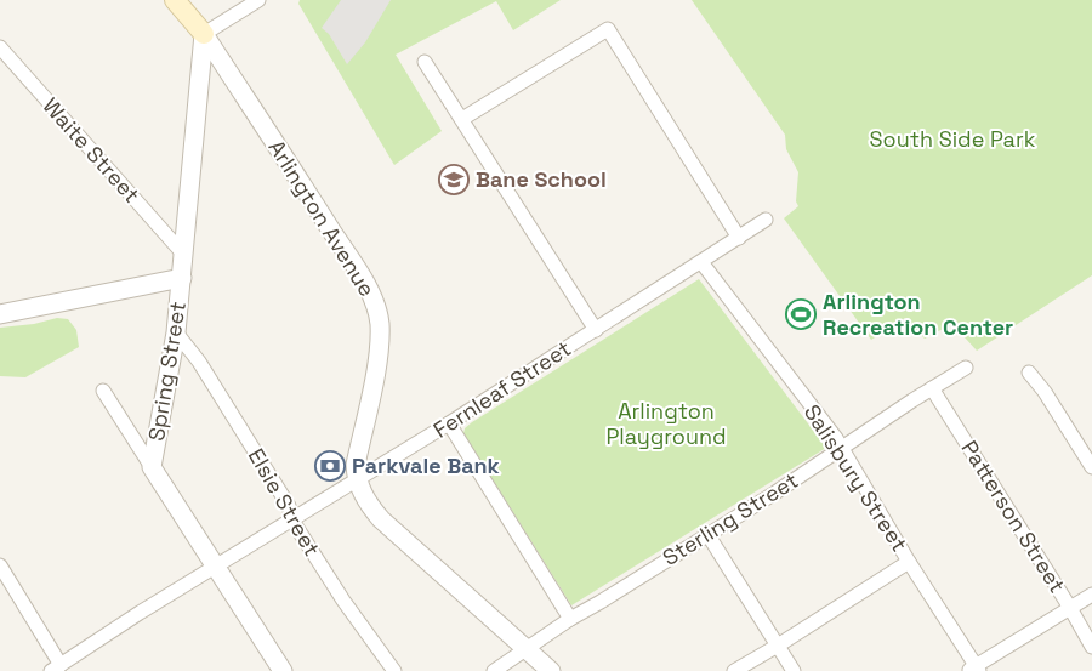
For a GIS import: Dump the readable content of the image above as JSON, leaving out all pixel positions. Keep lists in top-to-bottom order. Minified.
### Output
{"streets":{"main road":["Arlington Avenue"],"street":["Waite Street","Spring Street","Fernleaf Street","Salisbury Street","Elsie Street","Patterson Street","Sterling Street"]},"crossings":[["Waite Street","Spring Street"],["Arlington Avenue","Spring Street"],["Arlington Avenue","Fernleaf Street"],["Spring Street","Fernleaf Street"],["Spring Street","Elsie Street"],["Fernleaf Street","Salisbury Street"],["Fernleaf Street","Elsie Street"],["Salisbury Street","Sterling Street"],["Patterson Street","Sterling Street"]],"parks":["South Side Park","Arlington Playground"],"places":{"school or university":["Bane School"],"sports":["Arlington Recreation Center"],"bank":["Parkvale Bank"]}}
